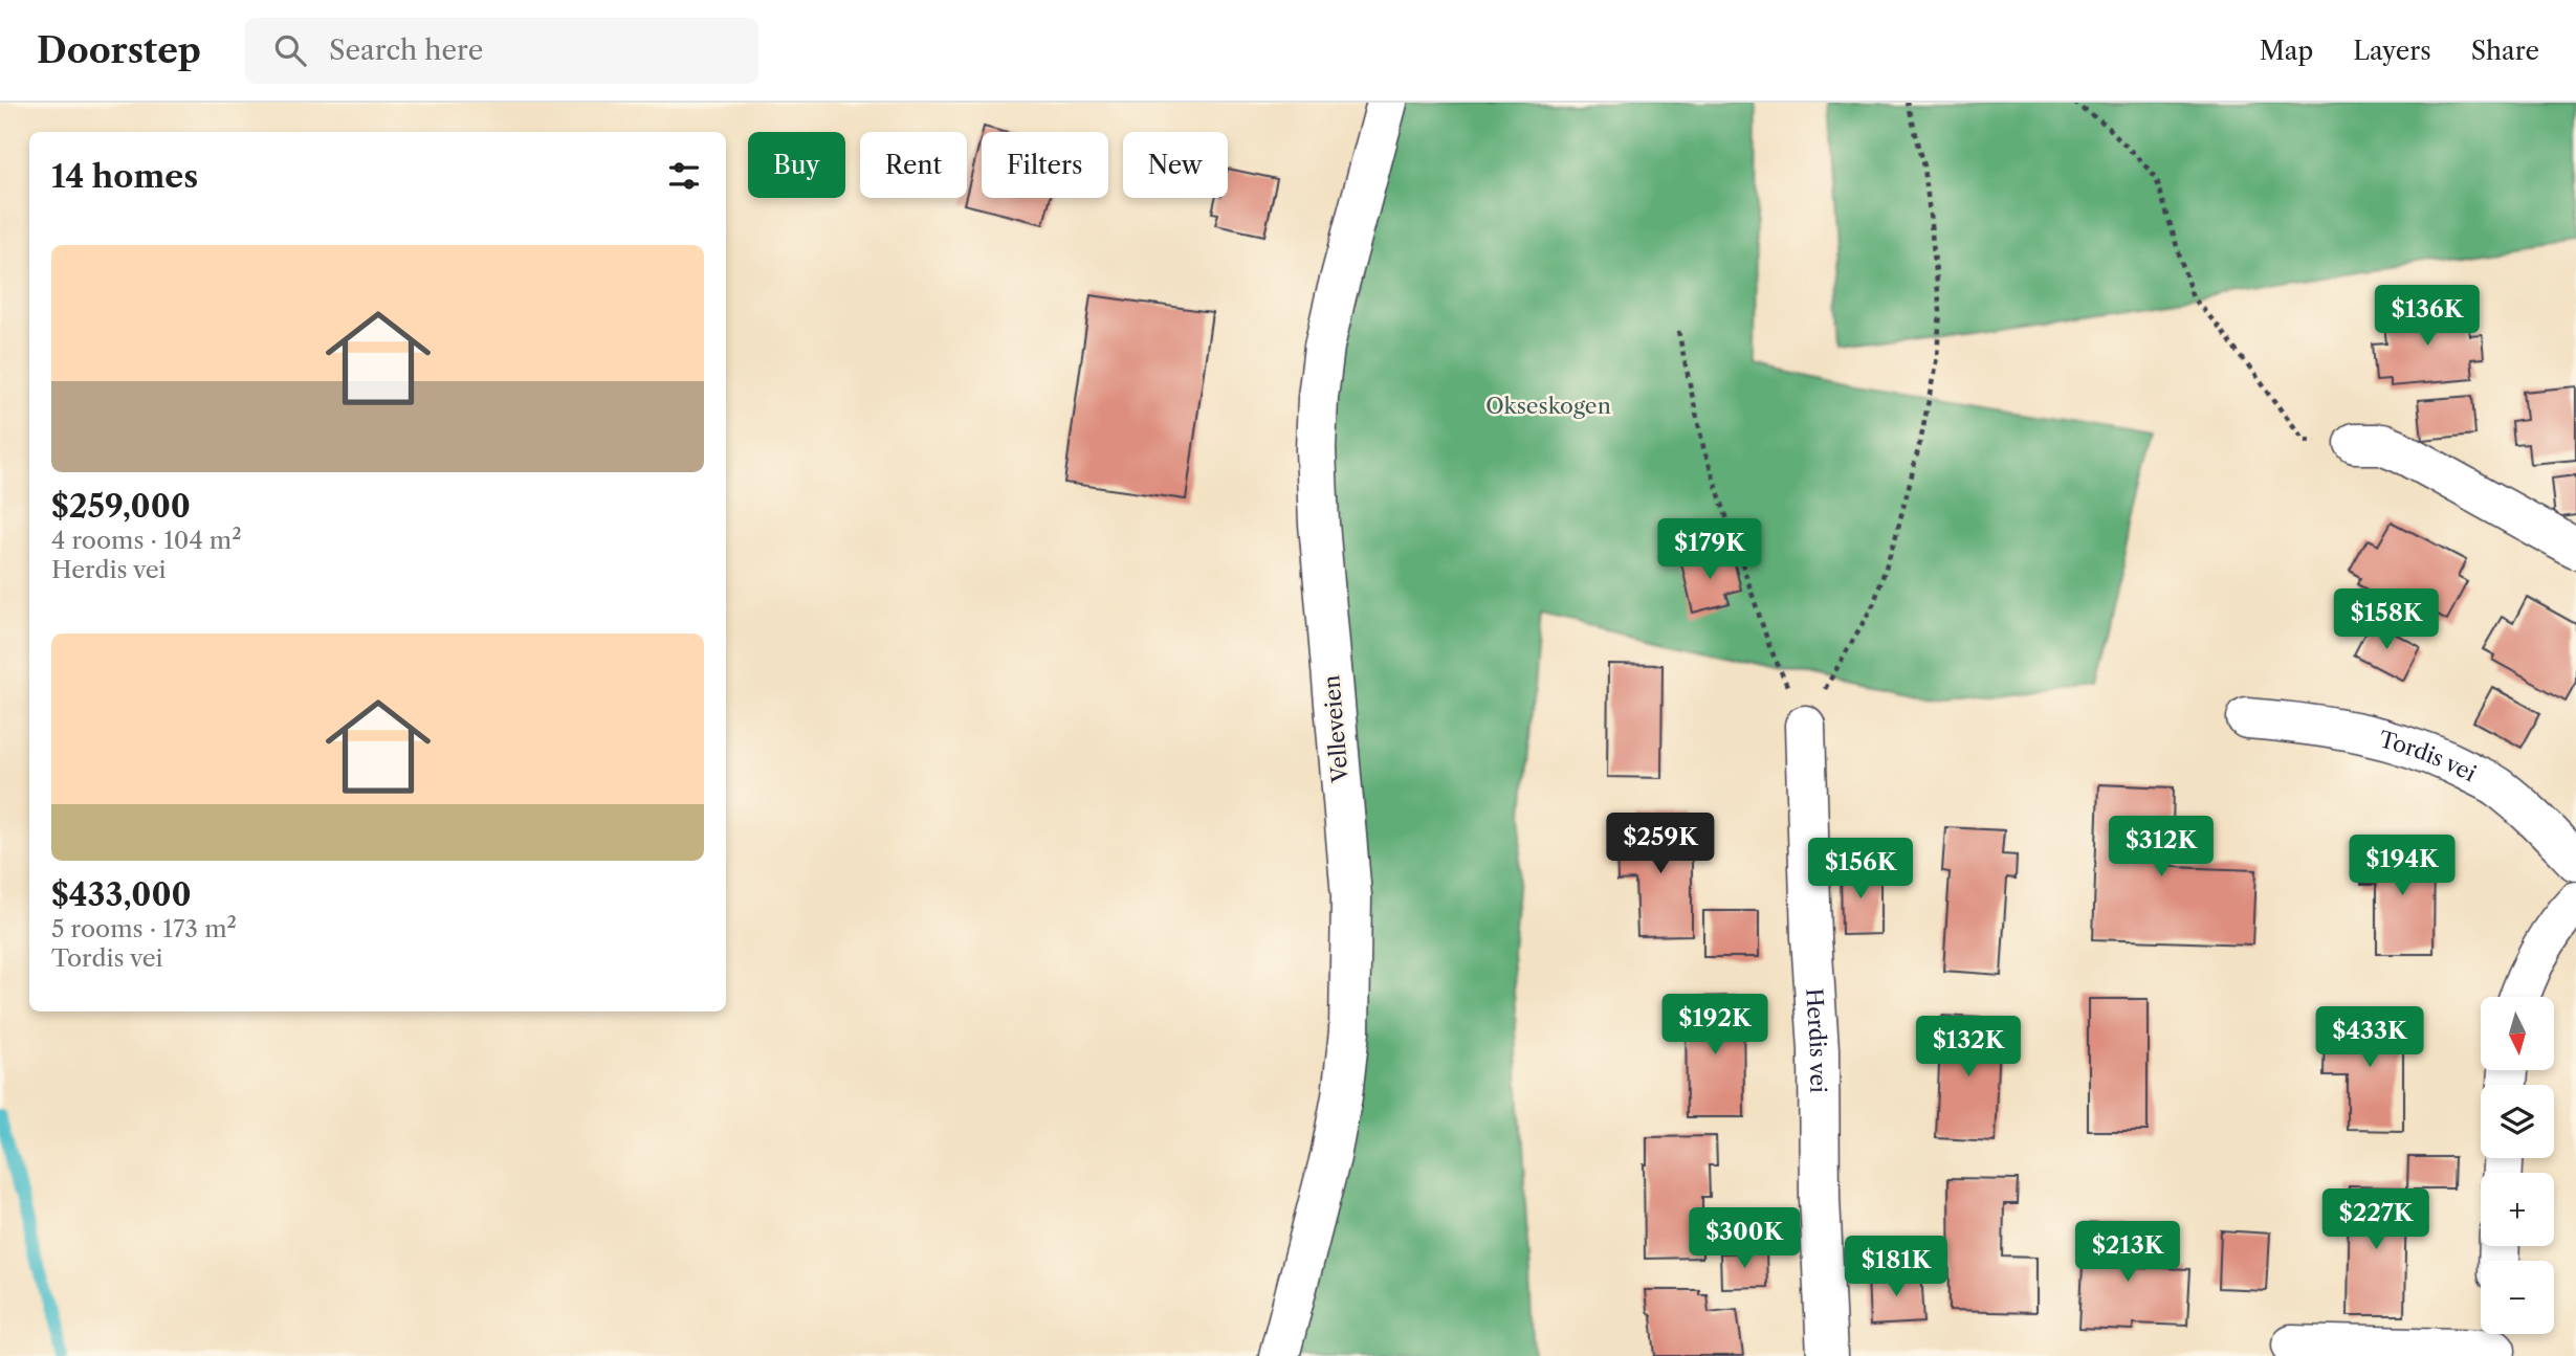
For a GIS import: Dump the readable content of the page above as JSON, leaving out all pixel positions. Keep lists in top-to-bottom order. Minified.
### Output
{"streets":{"street":["Velleveien","Tordis vei","Herdis vei"]},"parks":["Okseskogen"],"north":"bottom","page":{"header":"Doorstep","search":"Search here","nav":["Map","Layers","Share"],"chip":["Buy","Rent","Filters","New"],"heading":"14 homes","list":[{"name":"$259,000","note":"4 rooms · 104 m² · Herdis vei"},{"name":"$433,000","note":"5 rooms · 173 m² · Tordis vei"}],"price":["$136K","$179K","$158K","$259K","$312K","$194K","$156K","$192K","$433K","$132K","$227K","$300K","$213K","$181K"],"map_buttons":["+","−"]}}
